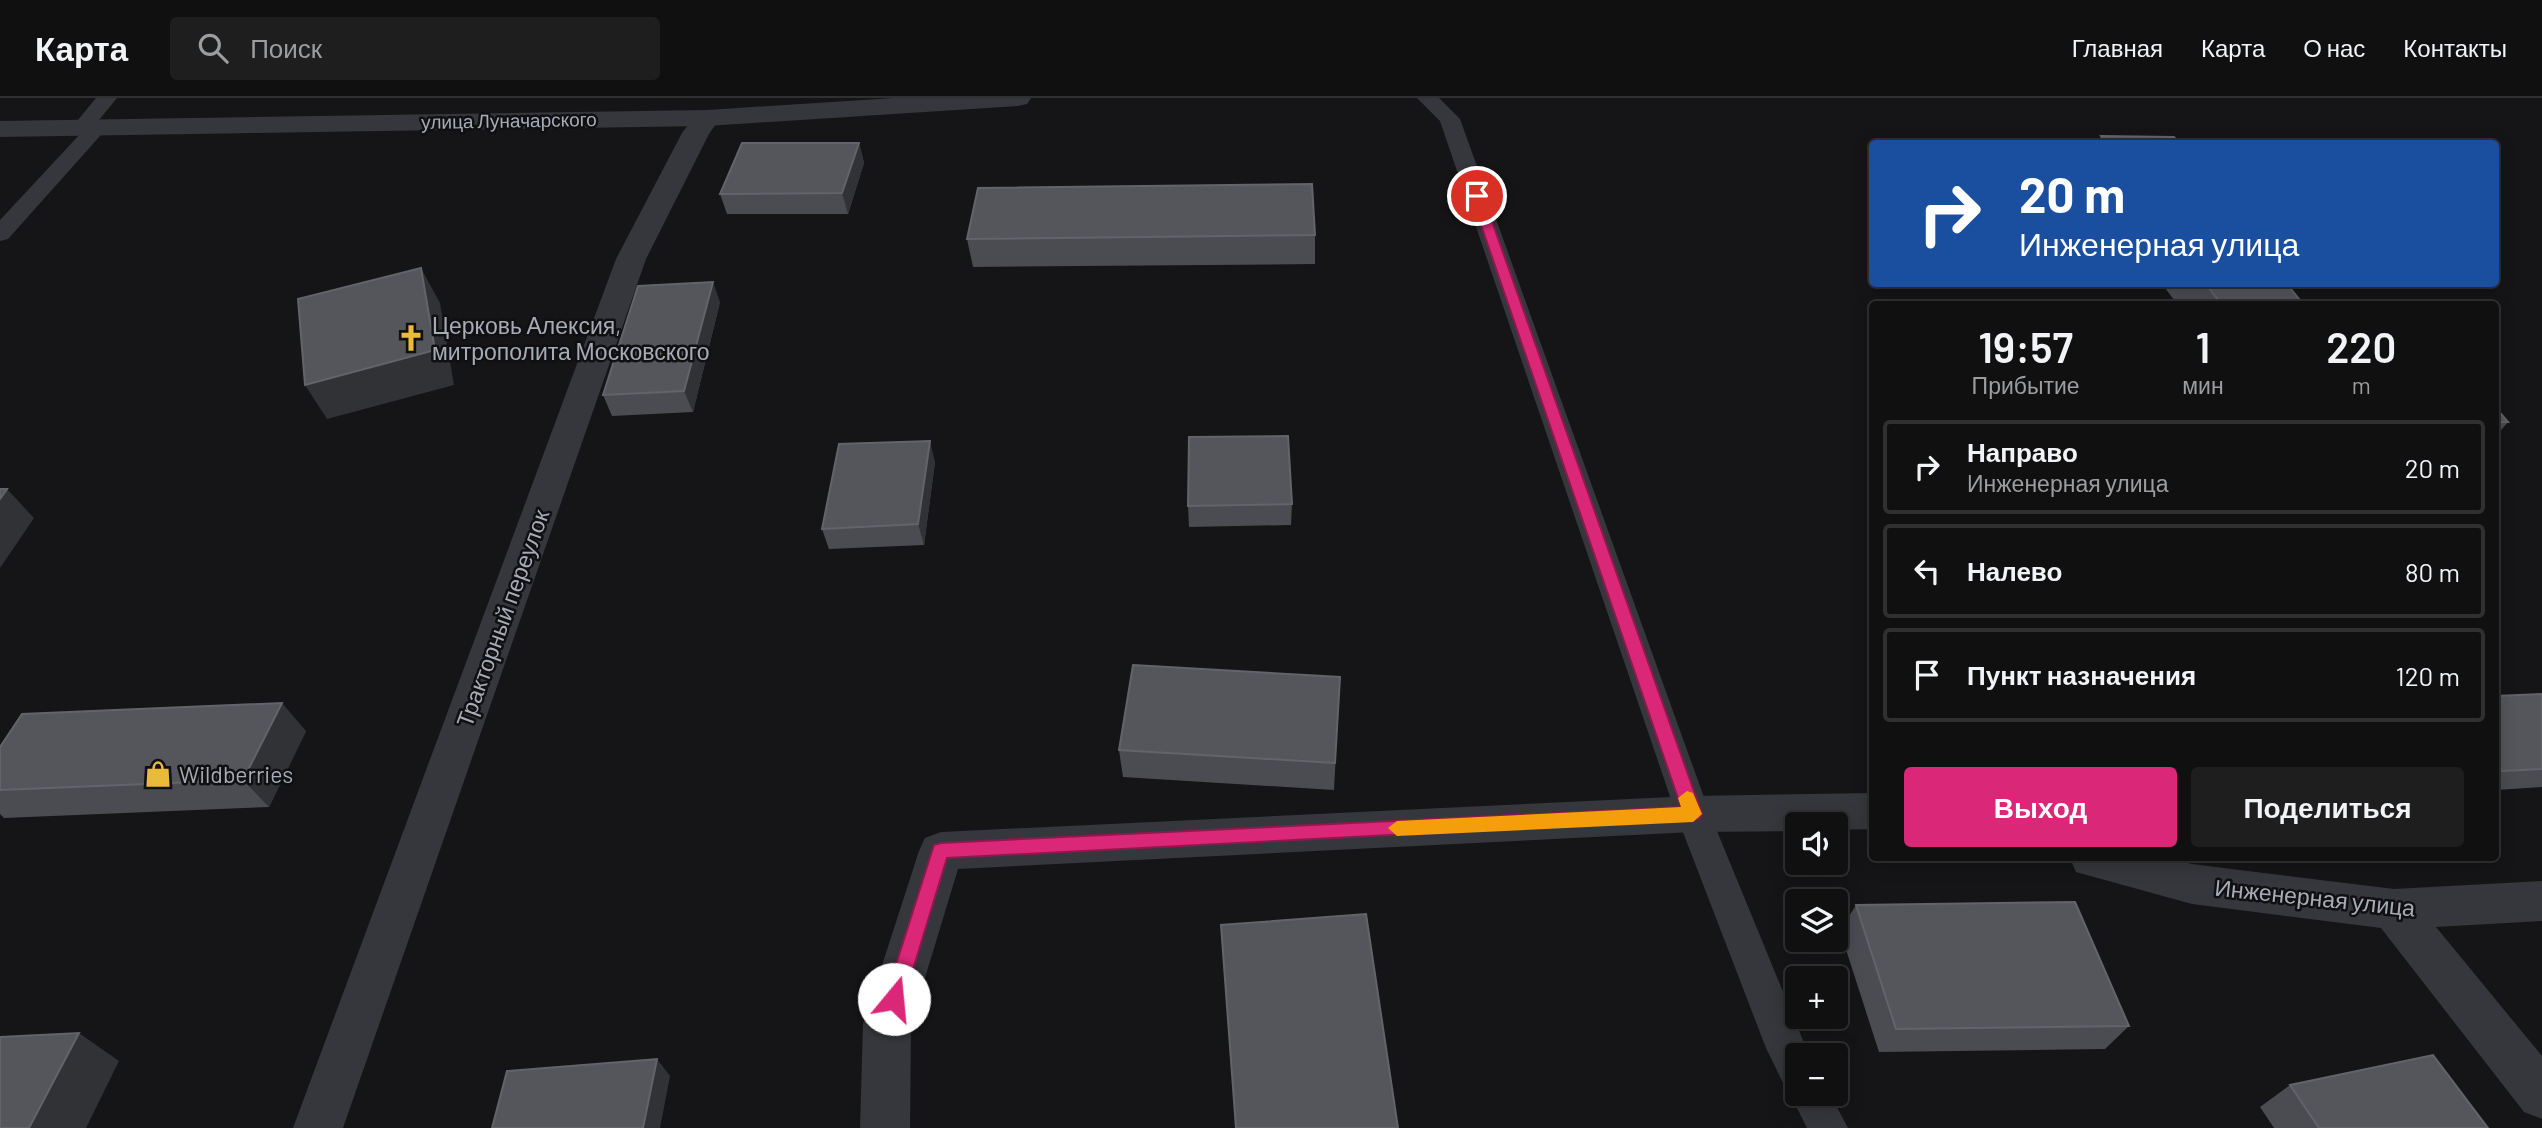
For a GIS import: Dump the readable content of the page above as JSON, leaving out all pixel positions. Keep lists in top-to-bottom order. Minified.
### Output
{"streets":{"street":["улица Луначарского","Тракторный переулок","Инженерная улица"]},"crossings":[["улица Луначарского","Тракторный переулок"]],"places":{"church":["Церковь Алексия, митрополита Московского"],"shop":["Wildberries"]},"page":{"header":"Карта","search":"Поиск","nav":["Главная","Карта","О нас","Контакты"],"turn":["20 m","Инженерная улица"],"eta":["19:57","Прибытие","1","мин","220","m"],"list":[{"name":"Направо","note":"Инженерная улица","value":"20 m"},{"name":"Налево","value":"80 m"},{"name":"Пункт назначения","value":"120 m"}],"buttons":["Выход","Поделиться"],"map_buttons":["+","−"]}}
